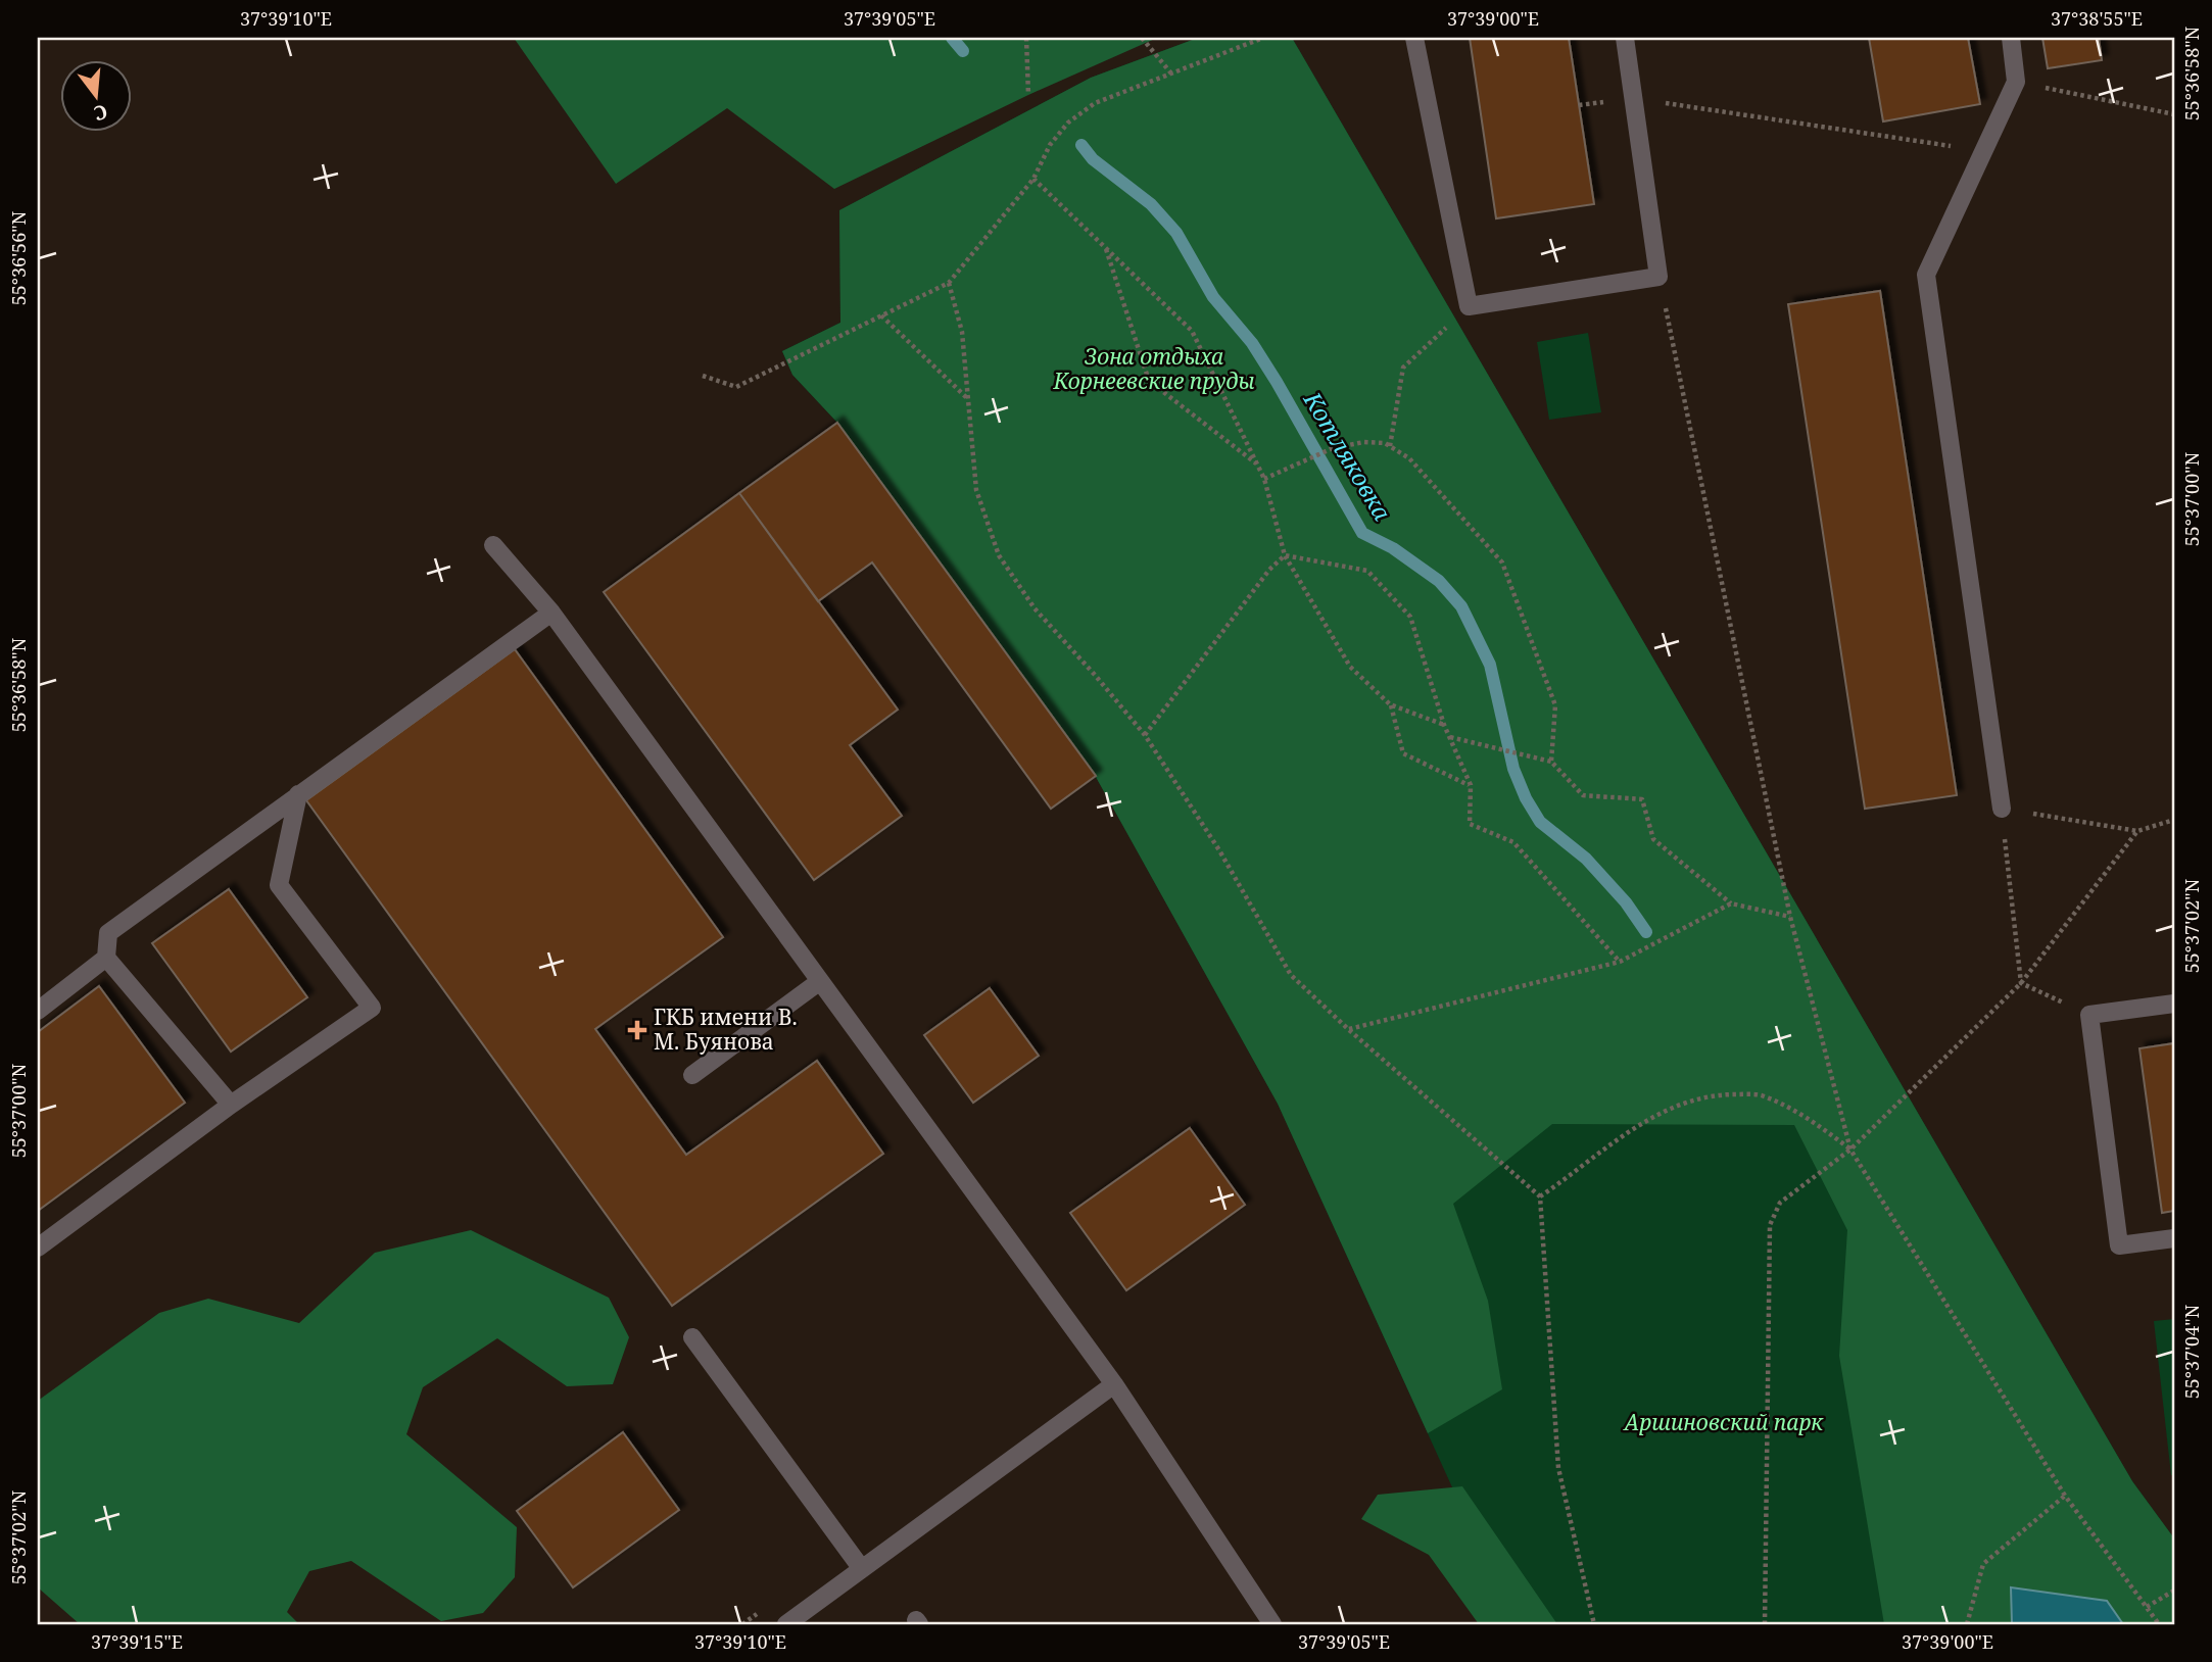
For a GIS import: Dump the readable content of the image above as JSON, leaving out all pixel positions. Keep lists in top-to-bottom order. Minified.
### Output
{"water":["Котляковка"],"parks":["Зона отдыха Корнеевские пруды","Аршиновский парк"],"places":{"health":["ГКБ имени В. М. Буянова"]},"north":"bottom","coordinates":["37°39'10\"E","37°39'05\"E","37°39'00\"E","37°38'55\"E","55°36'58\"N","55°36'56\"N","55°37'00\"N","55°37'02\"N","55°37'04\"N","37°39'15\"E"]}
